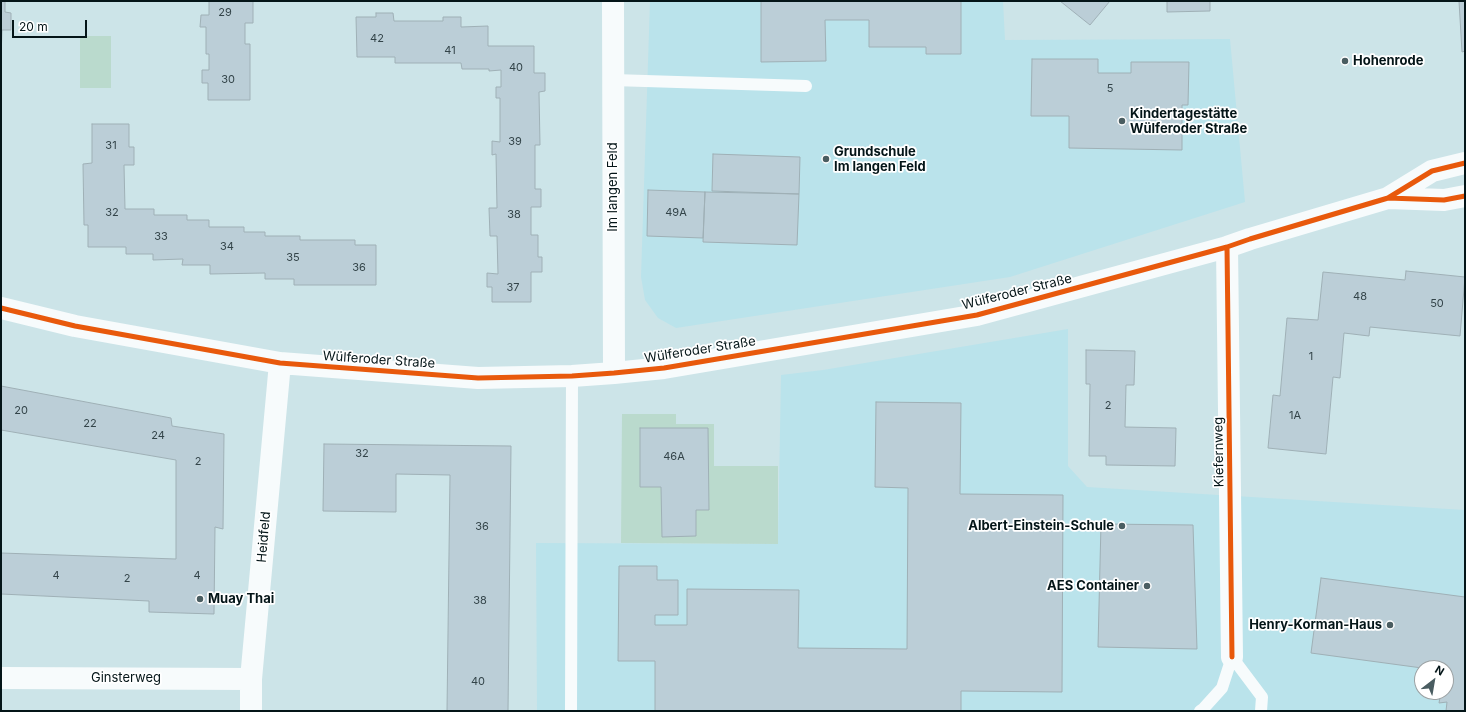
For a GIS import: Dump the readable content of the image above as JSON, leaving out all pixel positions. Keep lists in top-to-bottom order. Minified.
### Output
{"streets":{"street":["Im langen Feld","Wülferoder Straße","Kiefernweg","Heidfeld","Ginsterweg"]},"crossings":[["Im langen Feld","Wülferoder Straße"],["Wülferoder Straße","Kiefernweg"],["Wülferoder Straße","Heidfeld"],["Heidfeld","Ginsterweg"]],"places":["Hohenrode","Kindertagestätte Wülferoder Straße","Grundschule Im langen Feld","Albert-Einstein-Schule","AES Container","Muay Thai","Henry-Korman-Haus"],"house_numbers":["29","42","41","40","30","5","39","31","32","49A","38","33","34","35","36","37","48","50","1","2","20","1A","22","24","32","46A","2","36","4","4","2","38","40"],"scale_bar":"20 m","north":"top right"}
